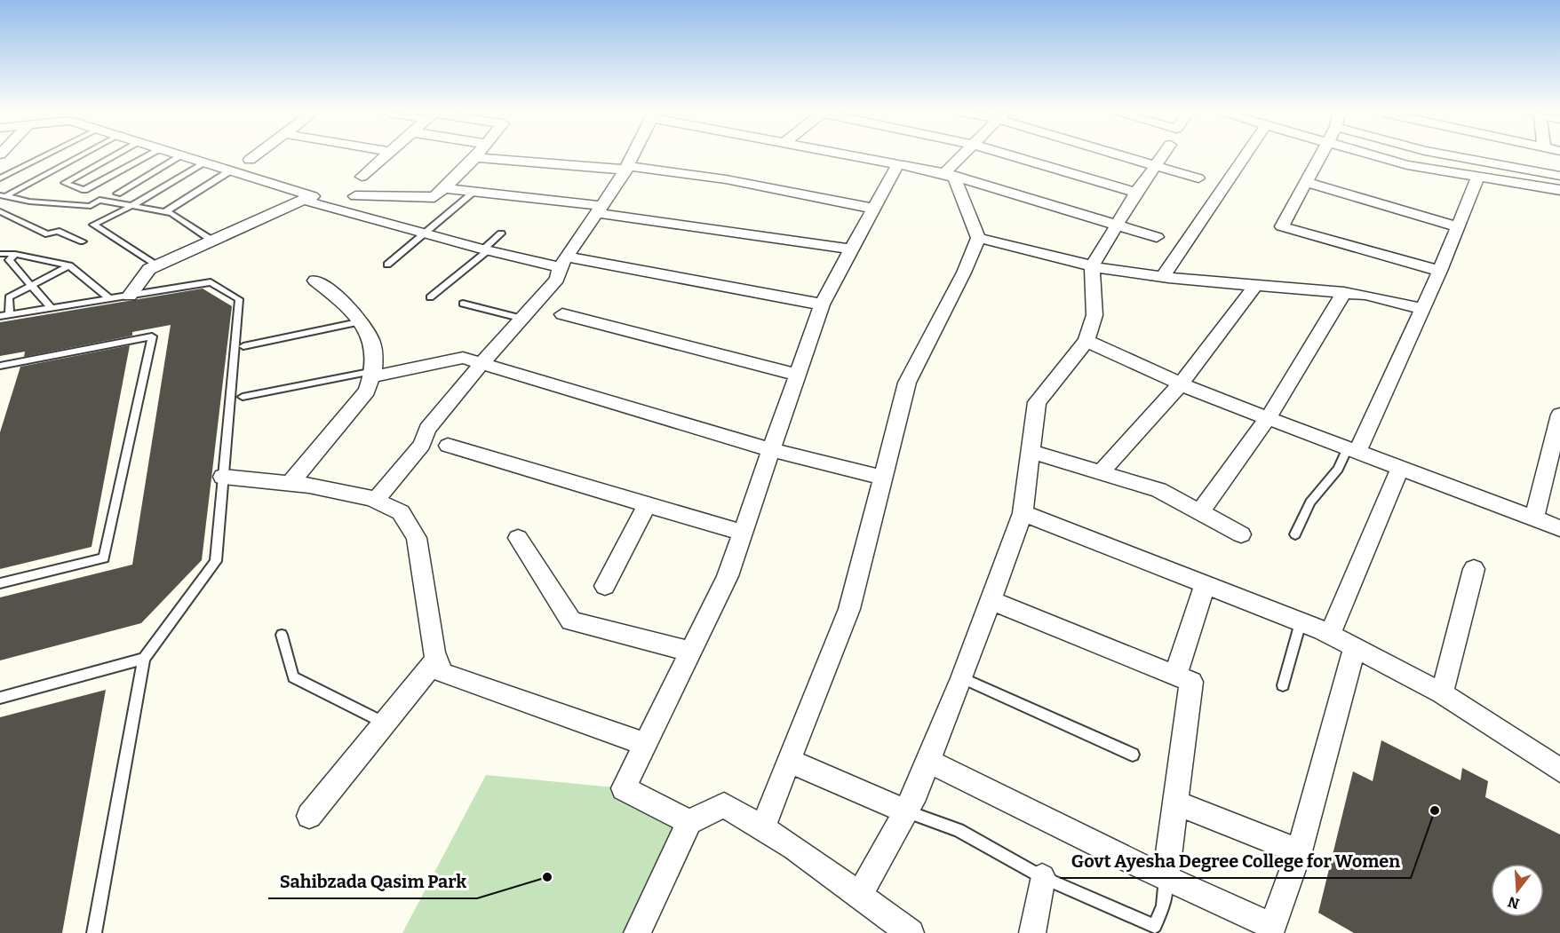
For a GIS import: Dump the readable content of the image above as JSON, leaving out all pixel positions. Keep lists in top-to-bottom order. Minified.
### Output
{"places":["Govt Ayesha Degree College for Women","Sahibzada Qasim Park"],"north":"bottom"}
